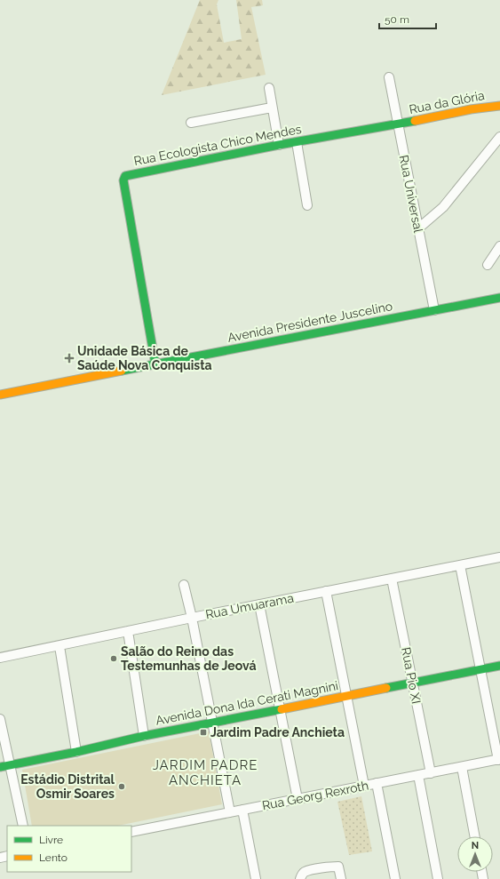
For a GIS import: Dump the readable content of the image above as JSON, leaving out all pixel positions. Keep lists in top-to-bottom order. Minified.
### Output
{"streets":{"street":["Rua da Glória","Rua Ecologista Chico Mendes","Rua Universal","Avenida Presidente Juscelino","Rua Umuarama","Rua Pio XI","Avenida Dona Ida Cerati Magnini","Rua Georg Rexroth"]},"crossings":[["Rua da Glória","Rua Ecologista Chico Mendes"],["Rua da Glória","Rua Universal"],["Rua Ecologista Chico Mendes","Rua Universal"],["Rua Ecologista Chico Mendes","Avenida Presidente Juscelino"],["Rua Universal","Avenida Presidente Juscelino"],["Rua Umuarama","Rua Pio XI"],["Rua Pio XI","Avenida Dona Ida Cerati Magnini"],["Rua Pio XI","Rua Georg Rexroth"]],"districts":["JARDIM PADRE ANCHIETA"],"places":{"health":["Unidade Básica de Saúde Nova Conquista"],"other":["Salão do Reino das Testemunhas de Jeová","Estádio Distrital Osmir Soares"],"transit":["Jardim Padre Anchieta"]},"legend":["Livre","Lento"],"scale_bar":"50 m","north":"top"}
